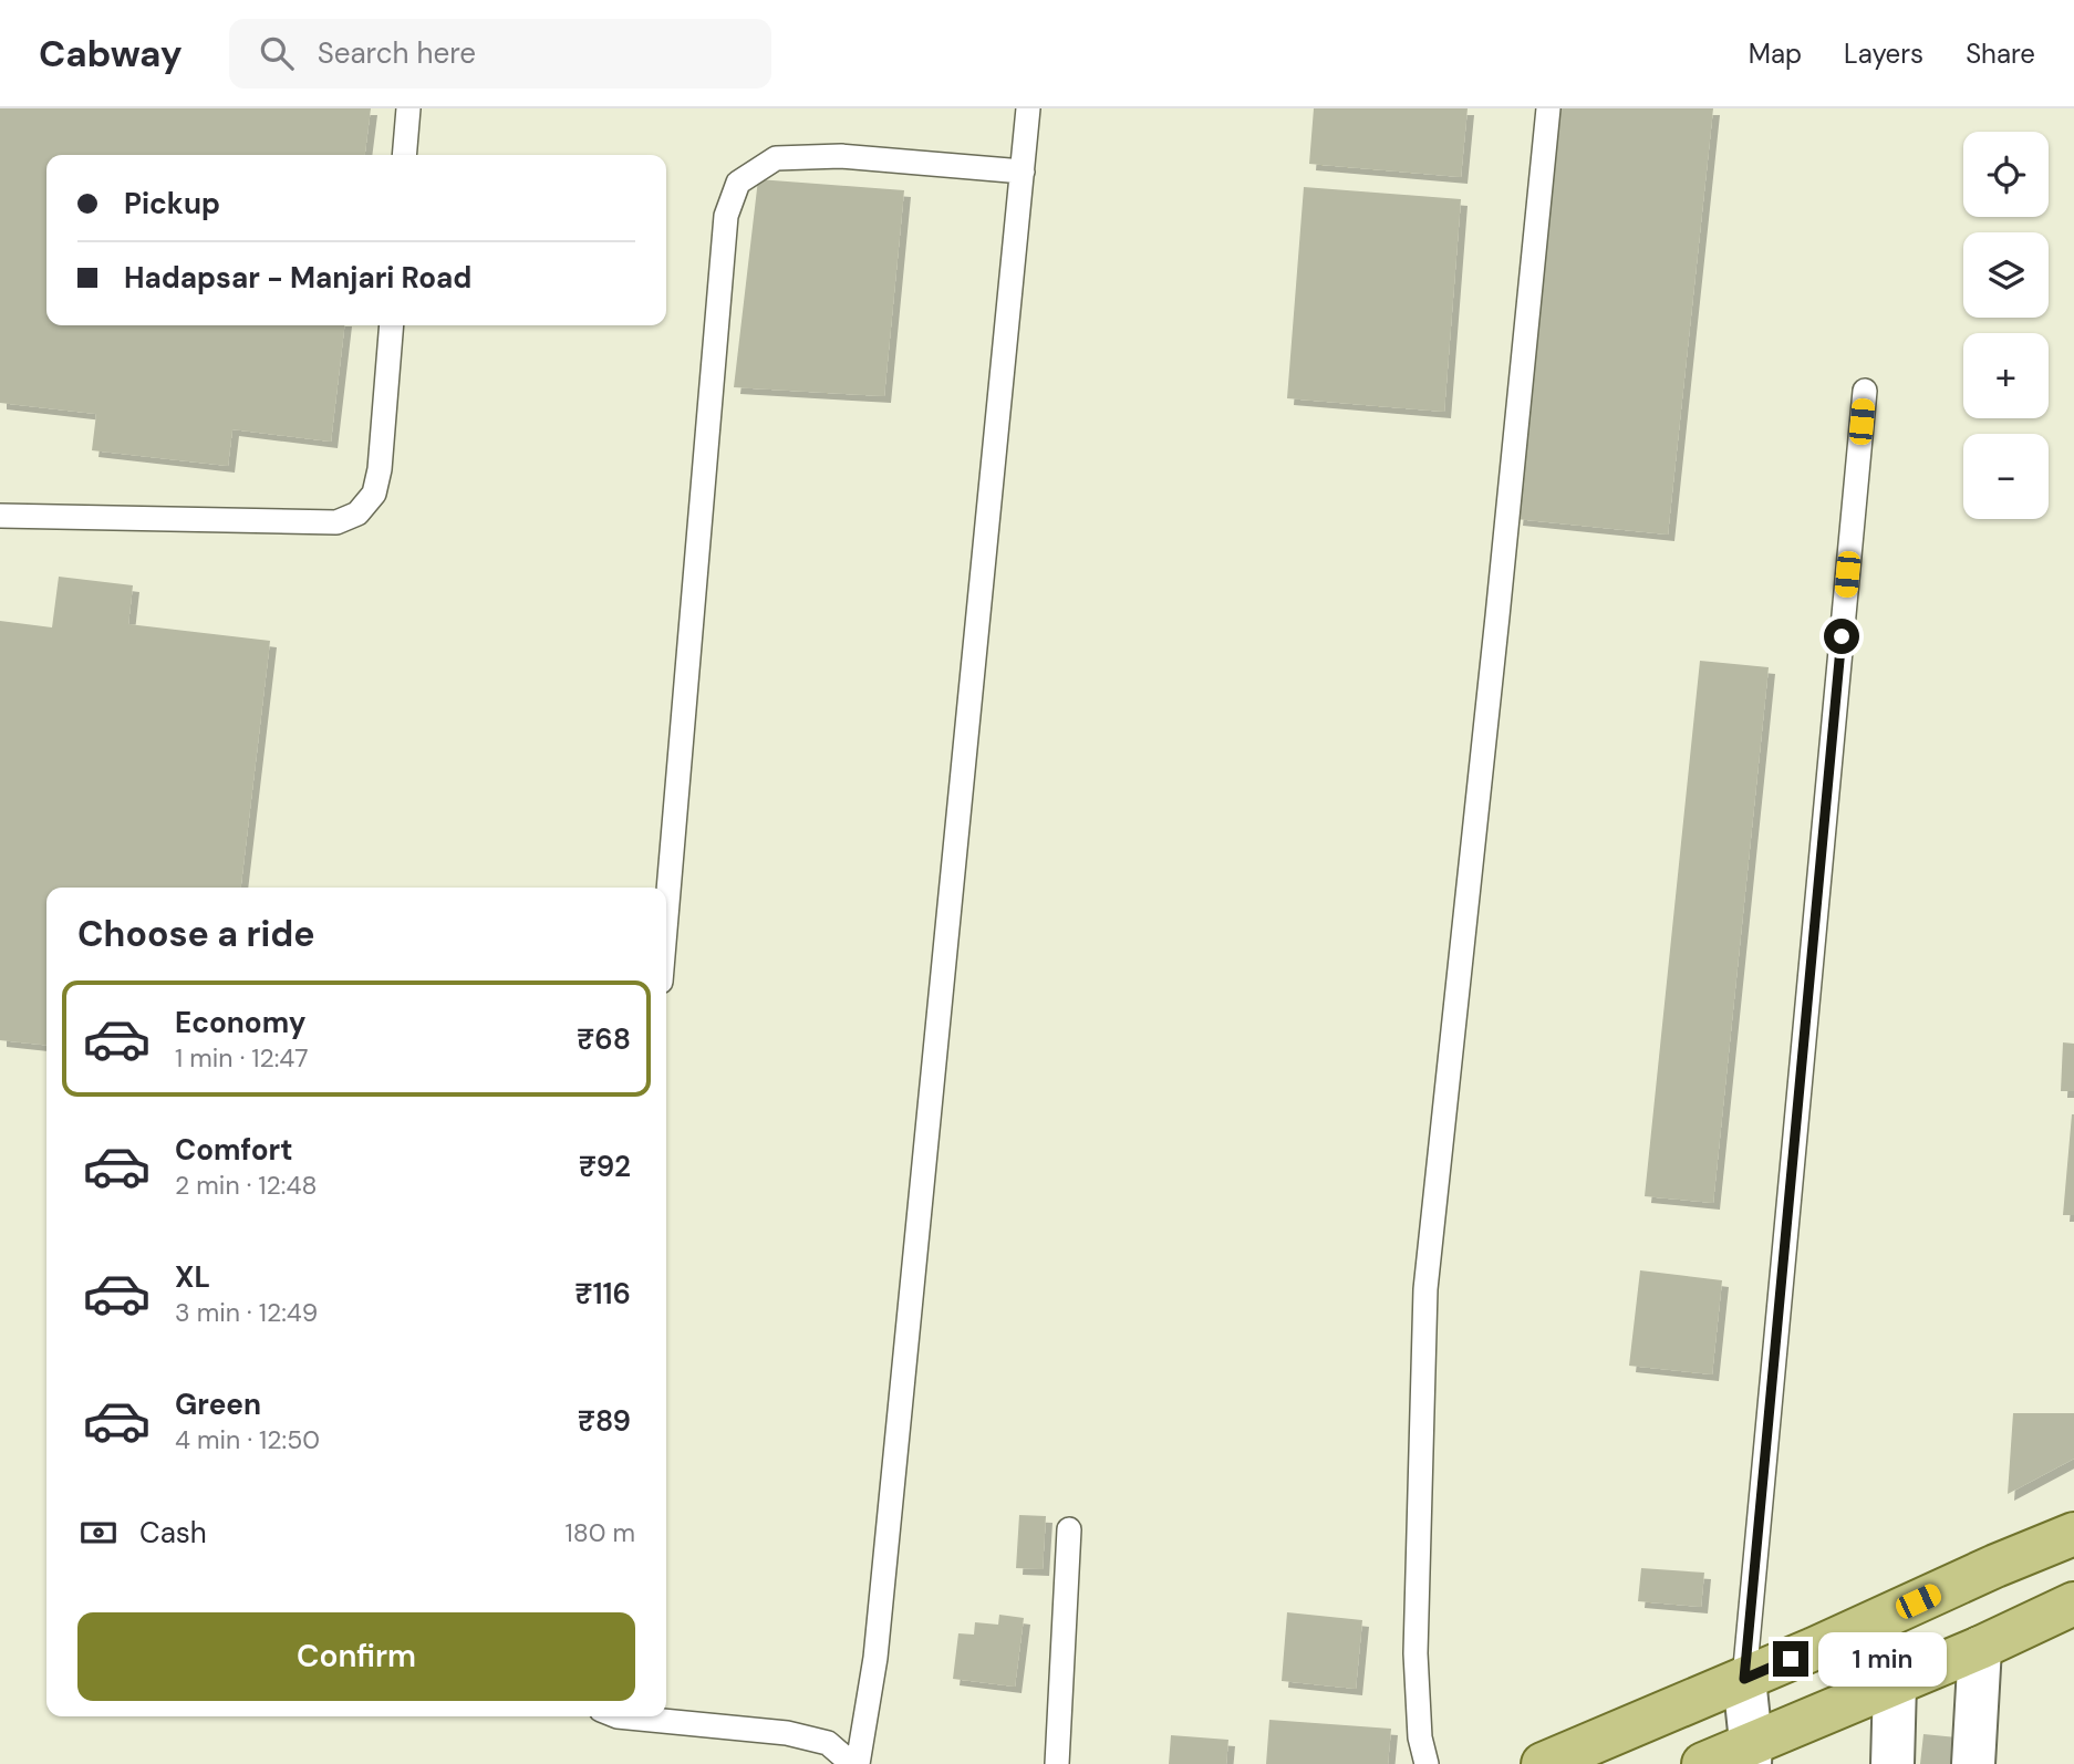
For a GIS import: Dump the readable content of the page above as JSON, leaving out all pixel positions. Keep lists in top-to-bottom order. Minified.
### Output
{"page":{"header":"Cabway","search":"Search here","nav":["Map","Layers","Share"],"map_buttons":["+","−"],"banner":["Pickup","Hadapsar - Manjari Road"],"heading":"Choose a ride","list":[{"name":"Economy","note":"1 min · 12:47","value":"₹68"},{"name":"Comfort","note":"2 min · 12:48","value":"₹92"},{"name":"XL","note":"3 min · 12:49","value":"₹116"},{"name":"Green","note":"4 min · 12:50","value":"₹89"}],"pay":["Cash","180 m"],"buttons":"Confirm","bubble":"1 min"}}
